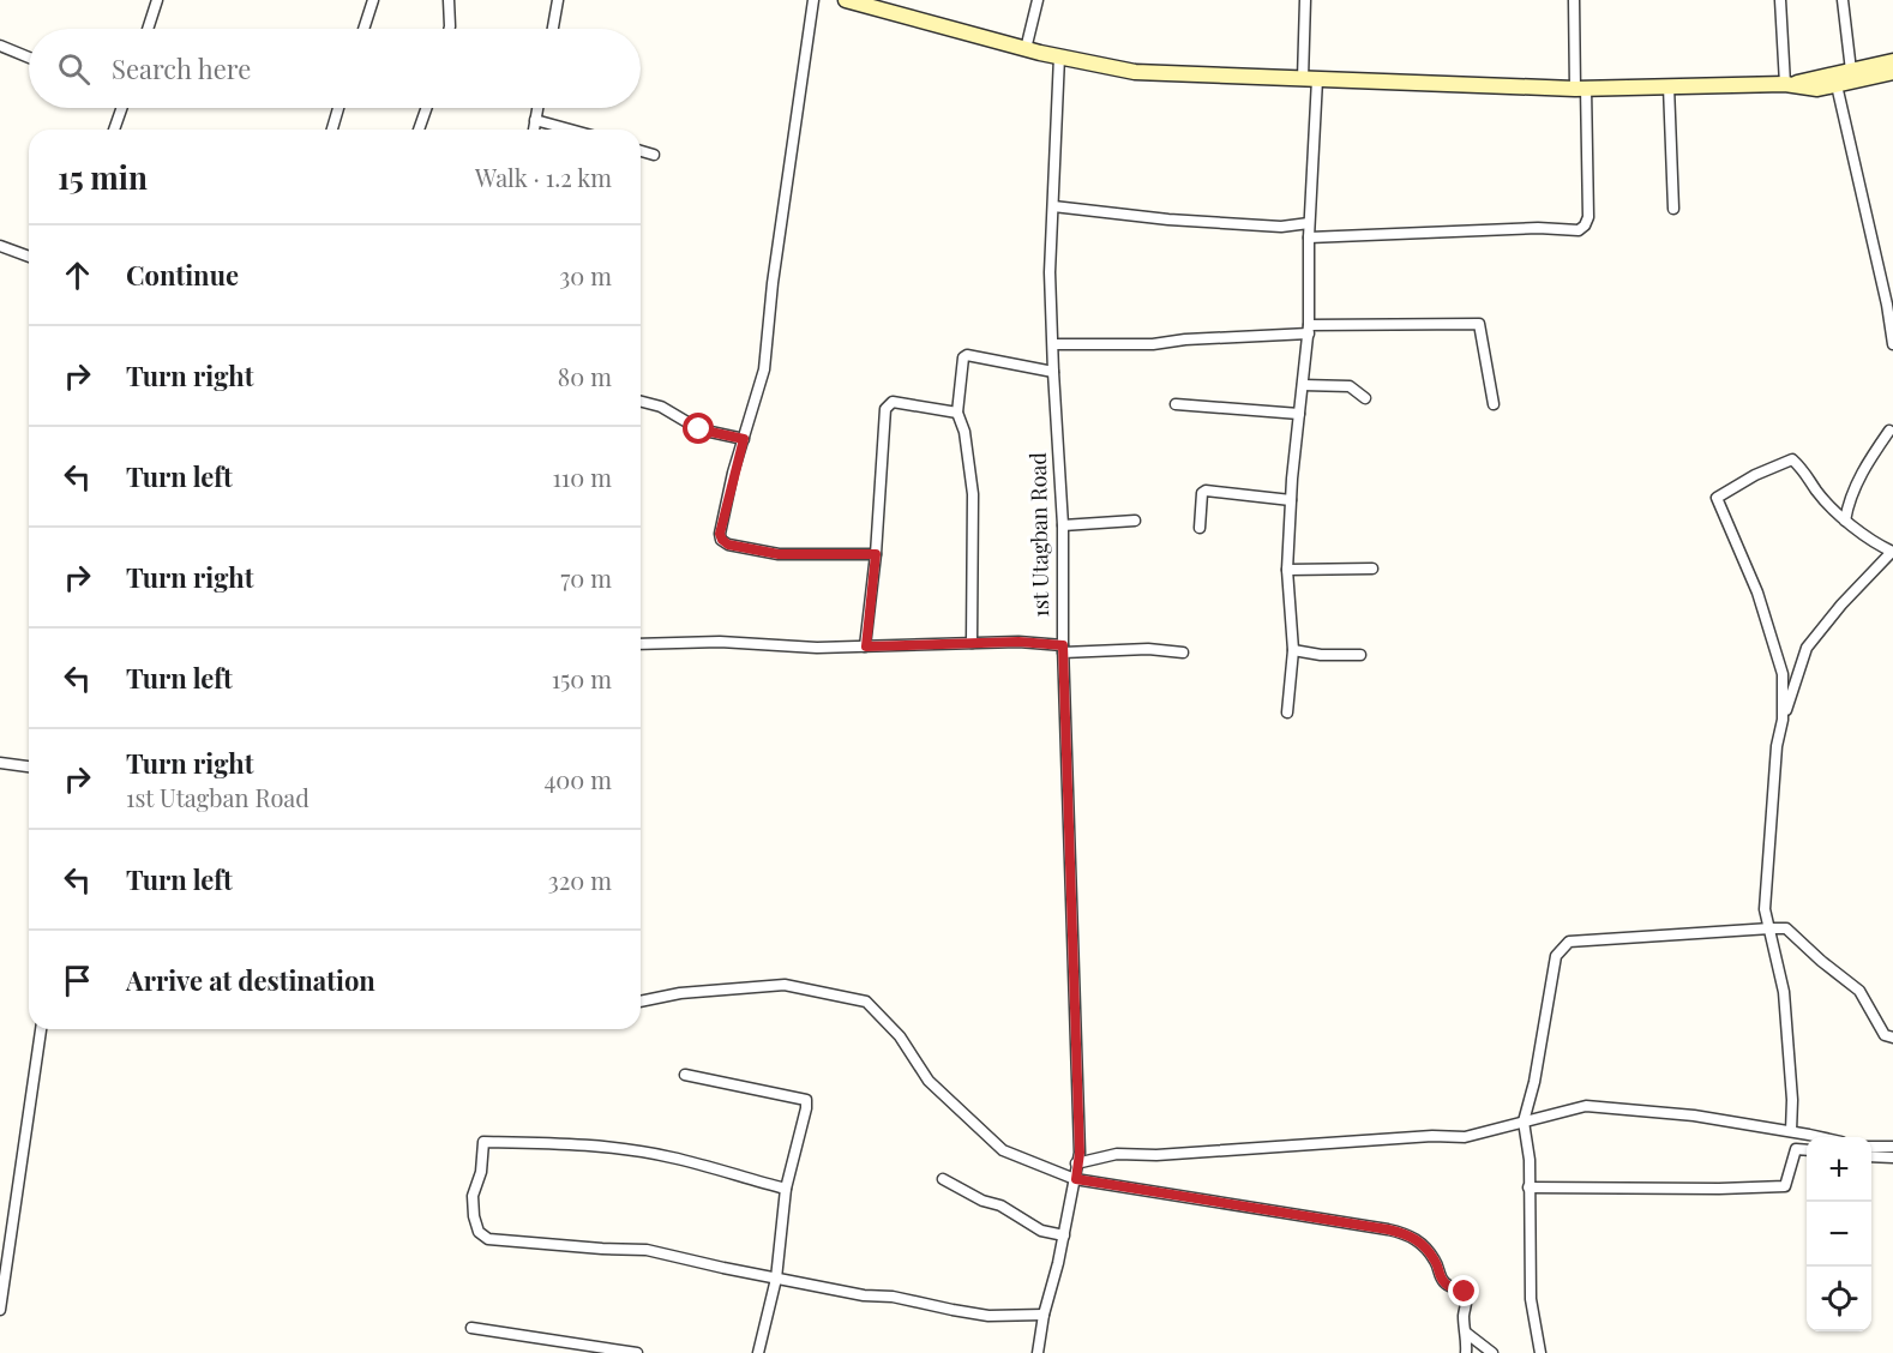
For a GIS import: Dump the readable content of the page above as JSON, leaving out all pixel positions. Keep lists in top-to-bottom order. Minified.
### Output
{"streets":{"street":["1st Utagban Road"]},"page":{"search":"Search here","heading":["15 min","Walk · 1.2 km"],"list":[["Continue","30 m"],["Turn right","80 m"],["Turn left","110 m"],["Turn right","70 m"],["Turn left","150 m"],["Turn right","1st Utagban Road","400 m"],["Turn left","320 m"],"Arrive at destination"],"map_buttons":["+","−"]}}
